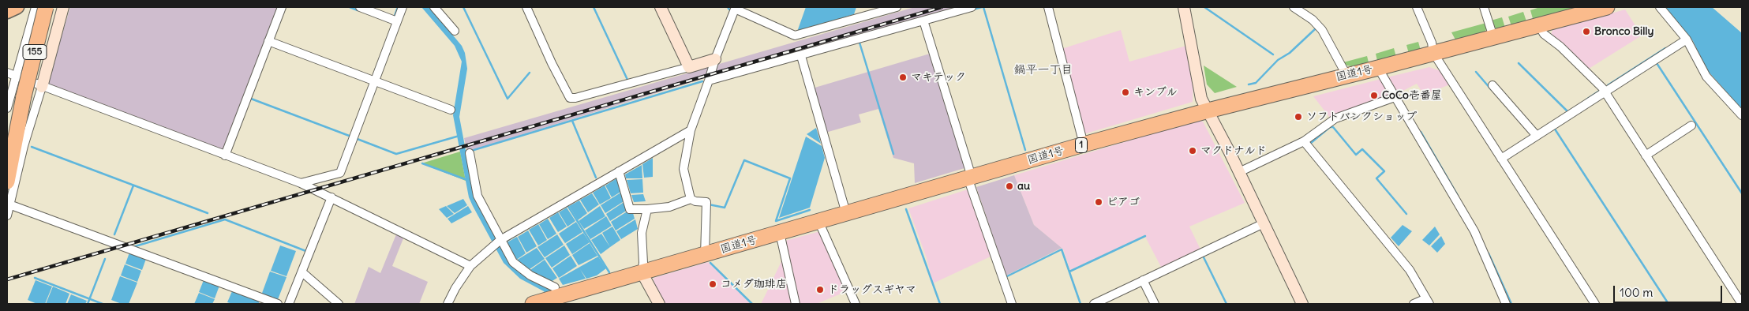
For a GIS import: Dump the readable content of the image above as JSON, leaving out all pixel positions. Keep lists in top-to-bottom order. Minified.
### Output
{"streets":{"highway":["155","国道1号","1"]},"districts":["鍋平一丁目"],"places":["Bronco Billy","マキテック","キンブル","CoCo壱番屋","ソフトバンクショップ","マクドナルド","au","ピアゴ","コメダ珈琲店","ドラッグスギヤマ"],"scale_bar":"100 m"}
